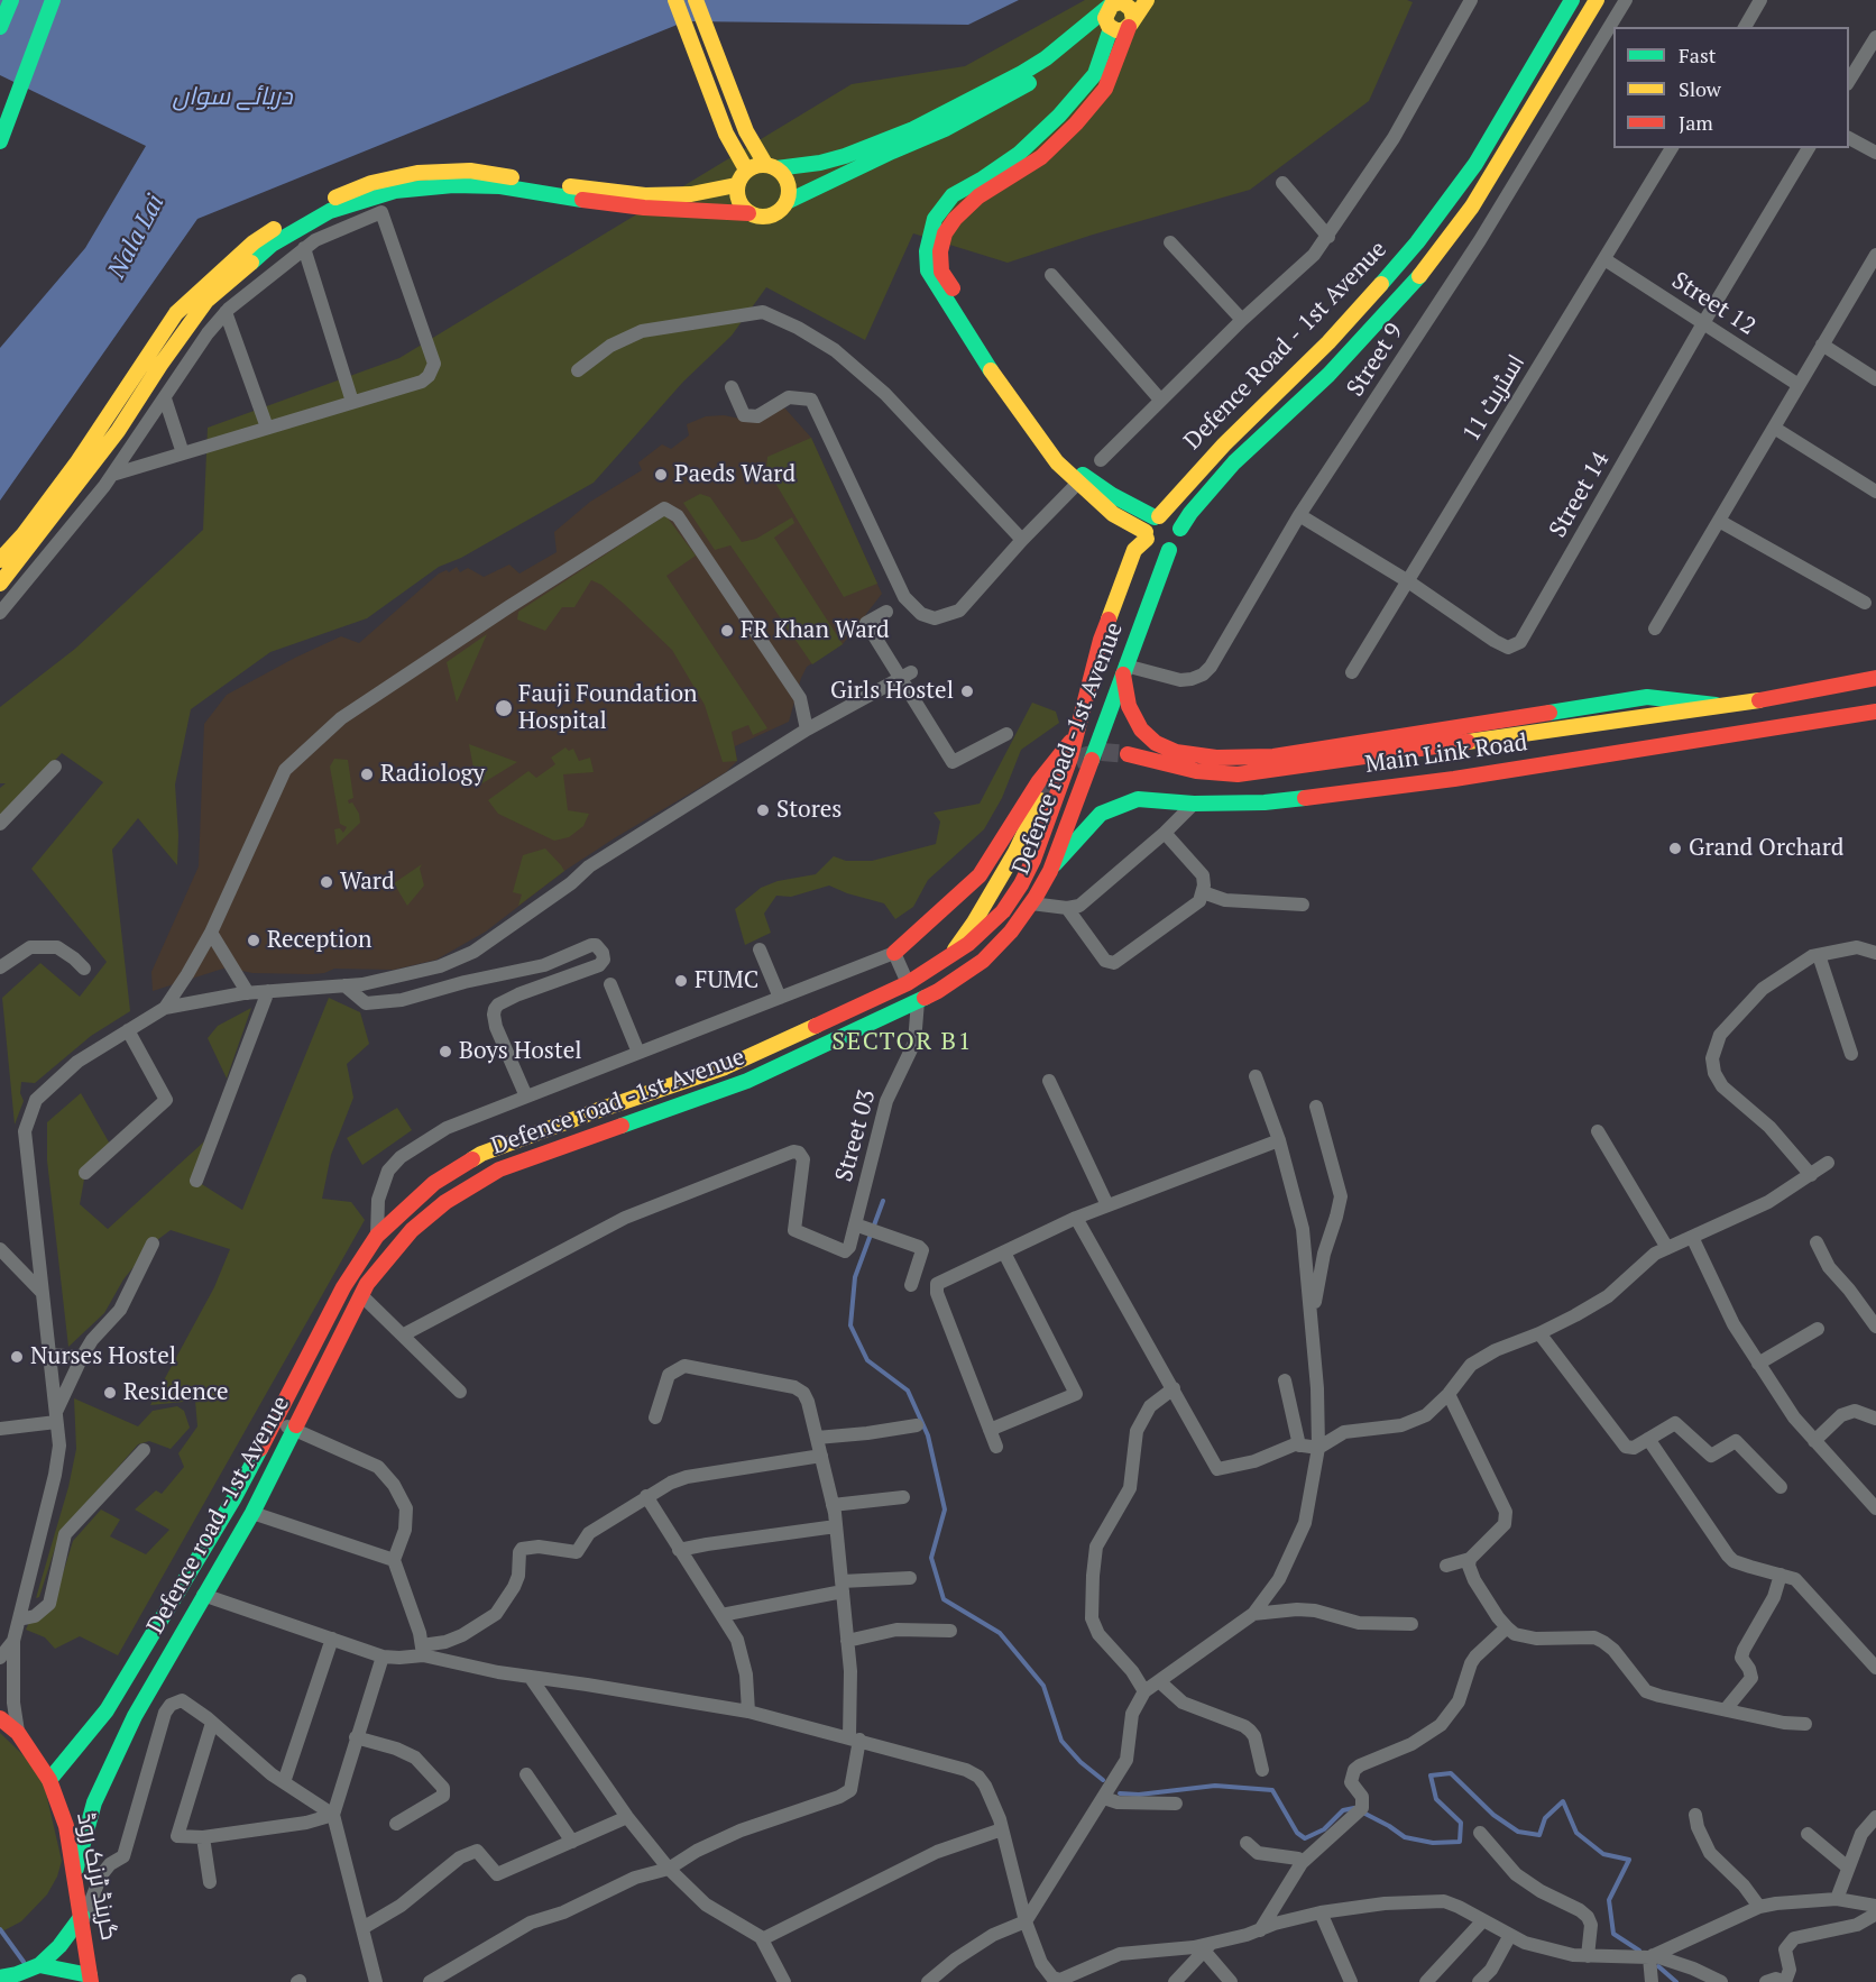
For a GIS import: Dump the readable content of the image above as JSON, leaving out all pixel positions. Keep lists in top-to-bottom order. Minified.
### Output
{"streets":{"main road":["Defence Road - 1st Avenue","Defence road -1st Avenue","Main Link Road","گرینڈ ٹرنک روڈ"],"street":["Street 12","Street 9","اسٹریٹ 11","Street 14","Street 03"]},"crossings":[["Street 12","اسٹریٹ 11"],["Street 12","Street 14"],["Defence Road - 1st Avenue","Defence road -1st Avenue"],["Street 9","Street 14"],["Street 9","Defence road -1st Avenue"],["اسٹریٹ 11","Street 14"],["Defence road -1st Avenue","Main Link Road"],["Defence road -1st Avenue","Street 03"],["Defence road -1st Avenue","گرینڈ ٹرنک روڈ"]],"districts":["SECTOR B1"],"water":["دریائے سواں","Nala Lai"],"places":["Paeds Ward","FR Khan Ward","Girls Hostel","Fauji Foundation Hospital","Radiology","Stores","Grand Orchard","Ward","Reception","FUMC","Boys Hostel","Nurses Hostel","Residence"],"legend":["Fast","Slow","Jam"]}
